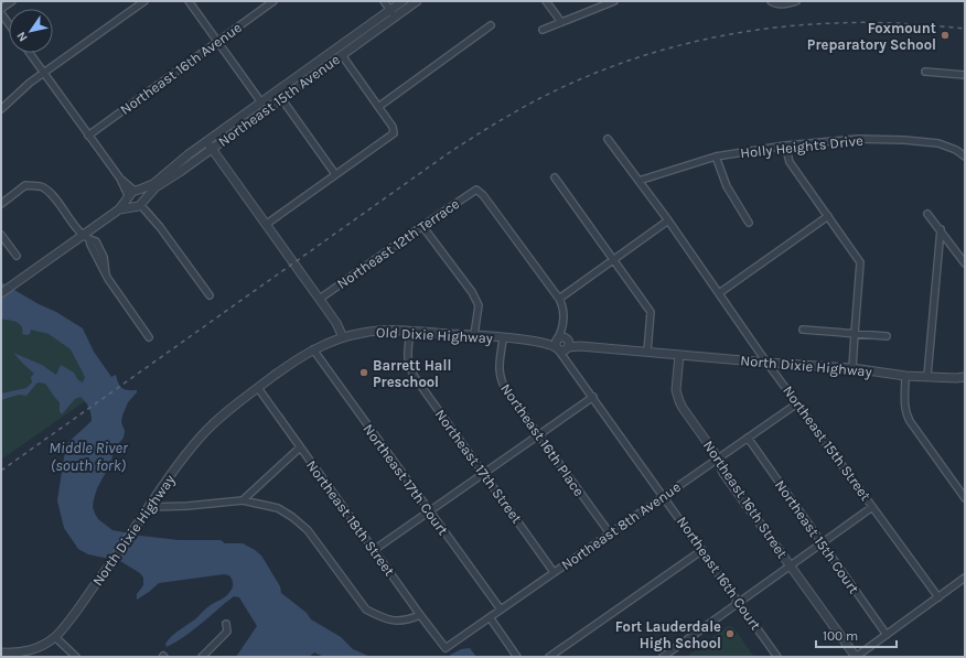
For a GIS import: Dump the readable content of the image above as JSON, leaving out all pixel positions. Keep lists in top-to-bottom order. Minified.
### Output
{"streets":{"street":["Northeast 16th Avenue","Northeast 15th Avenue","Holly Heights Drive","Northeast 12th Terrace","Old Dixie Highway","North Dixie Highway","Northeast 16th Place","Northeast 15th Street","Northeast 17th Street","Northeast 17th Court","Northeast 16th Street","Northeast 18th Street","Northeast 8th Avenue","Northeast 15th Court","Northeast 16th Court"]},"crossings":[["Holly Heights Drive","Northeast 15th Street"],["Old Dixie Highway","North Dixie Highway"],["Old Dixie Highway","Northeast 16th Place"],["Old Dixie Highway","Northeast 17th Street"],["Old Dixie Highway","Northeast 17th Court"],["Old Dixie Highway","Northeast 18th Street"],["Old Dixie Highway","Northeast 16th Court"],["North Dixie Highway","Northeast 15th Street"],["North Dixie Highway","Northeast 16th Street"],["North Dixie Highway","Northeast 18th Street"],["Northeast 16th Place","Northeast 8th Avenue"],["Northeast 15th Street","Northeast 8th Avenue"],["Northeast 17th Street","Northeast 8th Avenue"],["Northeast 17th Court","Northeast 8th Avenue"],["Northeast 16th Street","Northeast 8th Avenue"],["Northeast 18th Street","Northeast 8th Avenue"],["Northeast 8th Avenue","Northeast 15th Court"],["Northeast 8th Avenue","Northeast 16th Court"]],"water":["Middle River (south fork)"],"places":["Foxmount Preparatory School","Barrett Hall Preschool","Fort Lauderdale High School"],"scale_bar":"100 m","north":"bottom left"}
